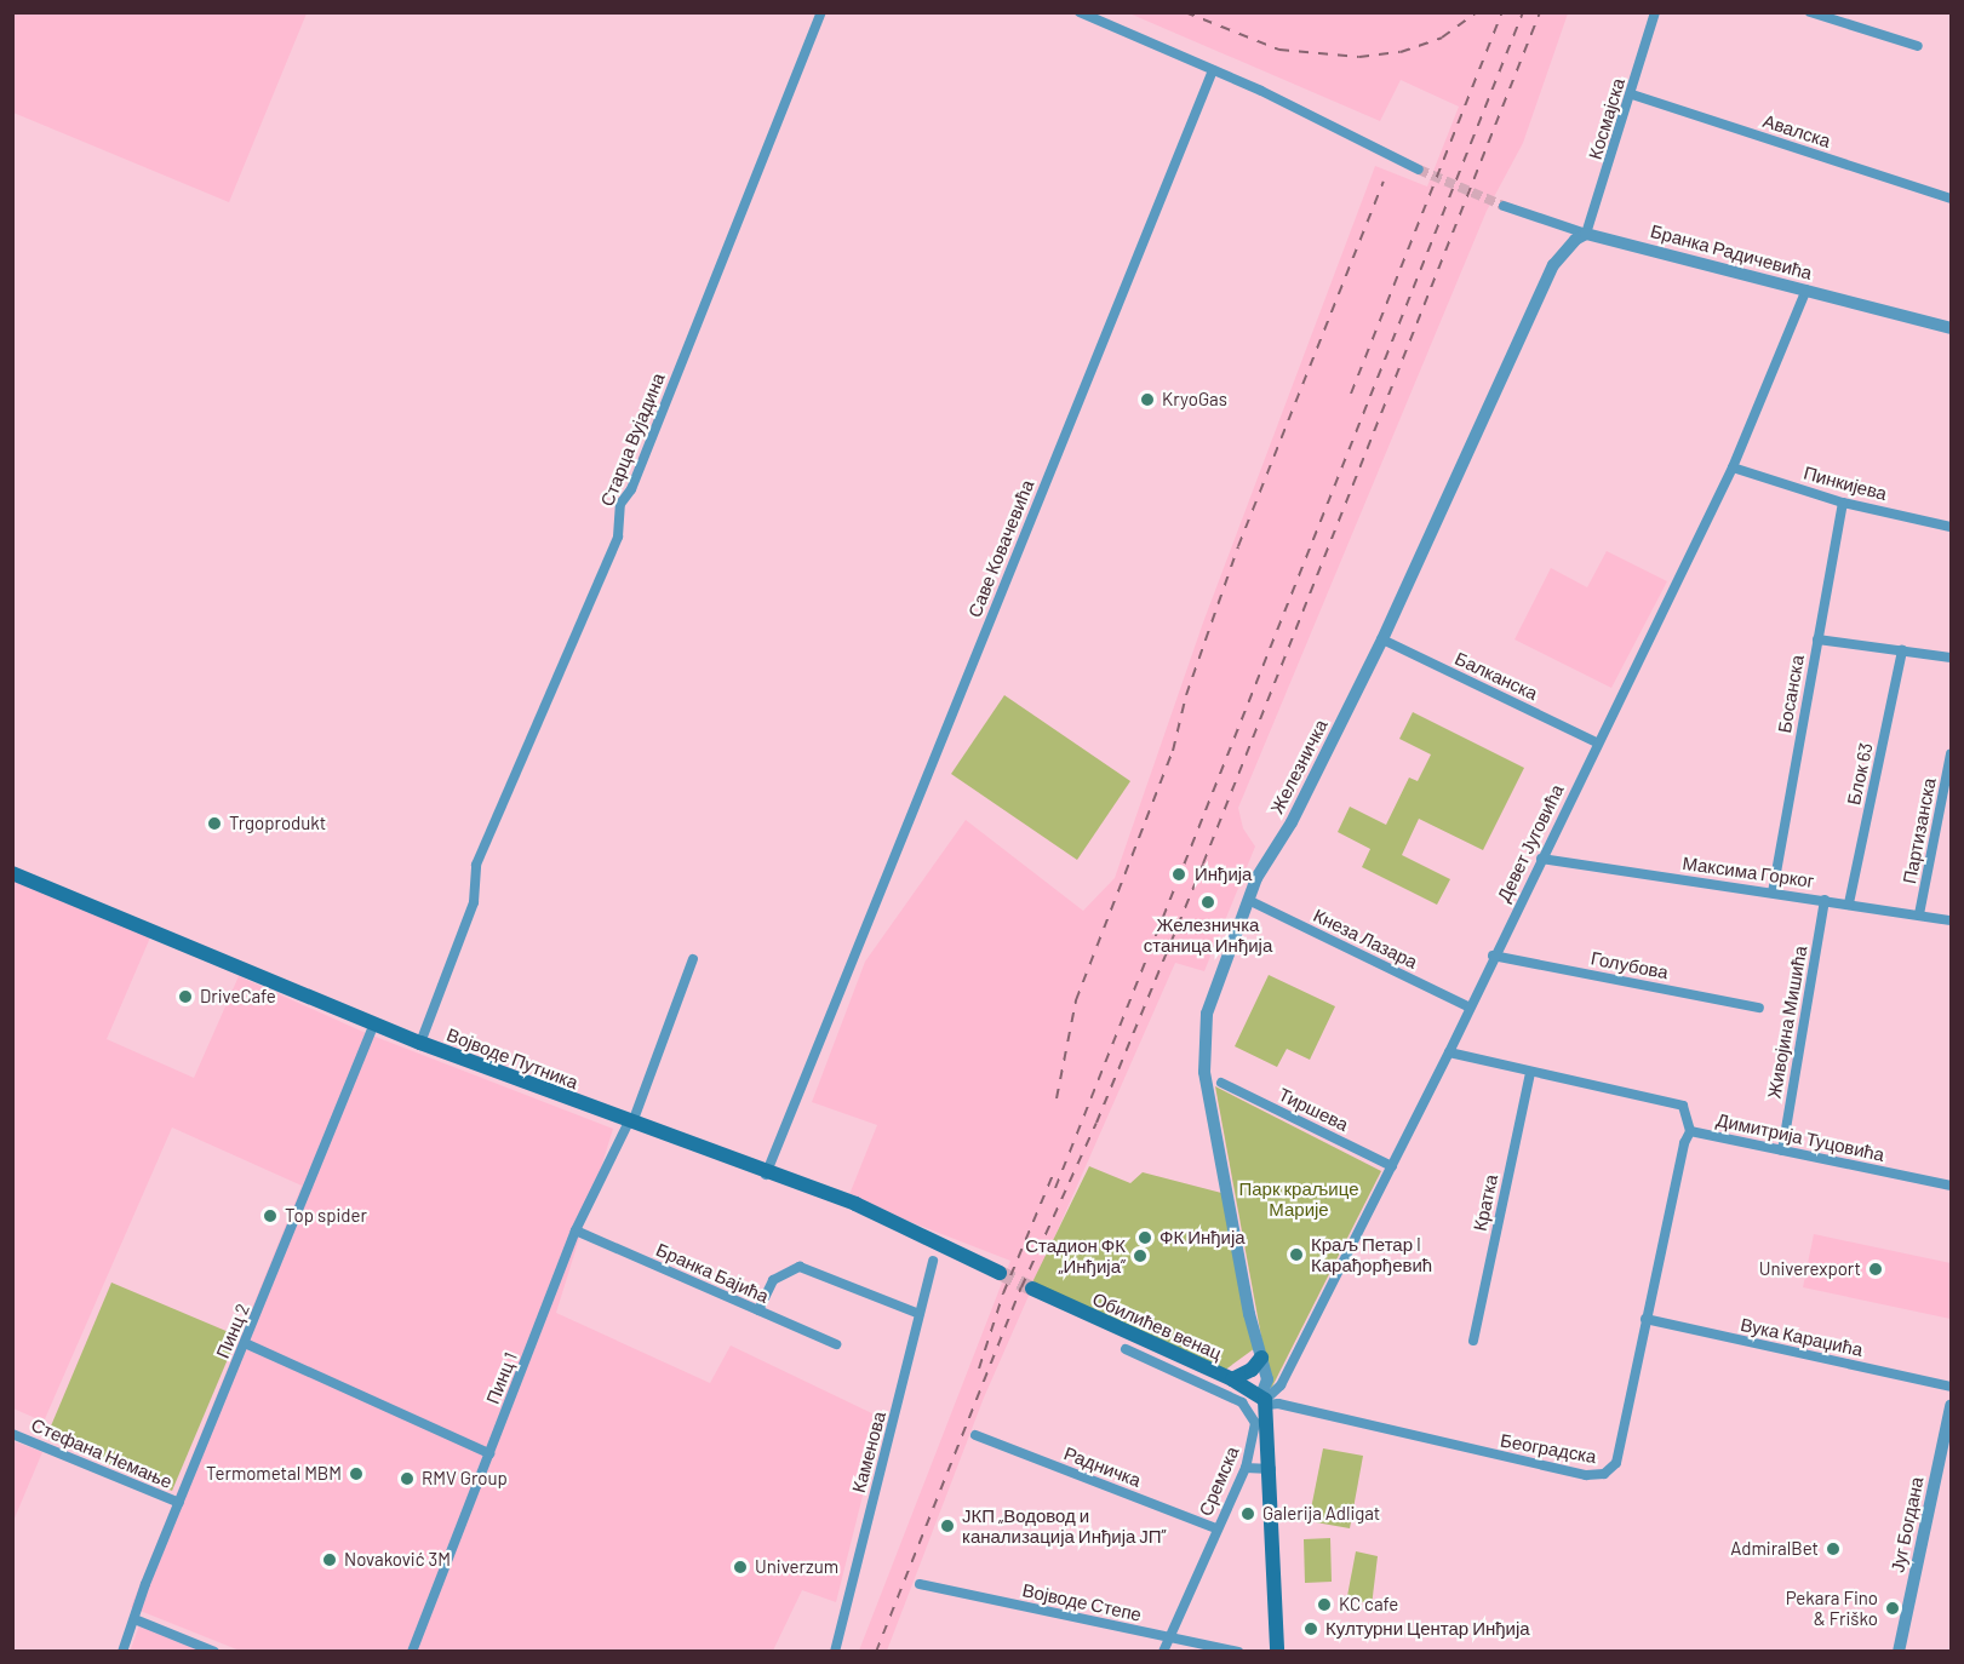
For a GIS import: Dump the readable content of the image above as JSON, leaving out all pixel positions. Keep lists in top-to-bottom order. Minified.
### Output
{"streets":{"main road":["Железничка","Војводе Путника","Обилићев венац"],"street":["Космајска","Авалска","Бранка Радичевића","Старца Вујадина","Пинкијева","Саве Ковачевића","Балканска","Босанска","Блок 63","Партизанска","Девет Југовића","Максима Горког","Кнеза Лазара","Голубова","Живојина Мишића","Тиршева","Димитрија Туцовића","Кратка","Бранка Бајића","Пинц 2","Вука Караџића","Пинц 1","Београдска","Каменова","Стефана Немање","Радничка","Сремска","Југ Богдана","Војводе Степе"]},"crossings":[["Космајска","Авалска"],["Космајска","Бранка Радичевића"],["Космајска","Железничка"],["Бранка Радичевића","Железничка"],["Бранка Радичевића","Девет Југовића"],["Старца Вујадина","Војводе Путника"],["Пинкијева","Босанска"],["Пинкијева","Девет Југовића"],["Саве Ковачевића","Војводе Путника"],["Балканска","Железничка"],["Балканска","Девет Југовића"],["Босанска","Максима Горког"],["Железничка","Девет Југовића"],["Железничка","Кнеза Лазара"],["Железничка","Обилићев венац"],["Железничка","Београдска"],["Блок 63","Максима Горког"],["Партизанска","Максима Горког"],["Девет Југовића","Максима Горког"],["Девет Југовића","Кнеза Лазара"],["Девет Југовића","Голубова"],["Девет Југовића","Тиршева"],["Девет Југовића","Димитрија Туцовића"],["Девет Југовића","Обилићев венац"],["Девет Југовића","Београдска"],["Максима Горког","Живојина Мишића"],["Живојина Мишића","Димитрија Туцовића"],["Војводе Путника","Пинц 2"],["Војводе Путника","Пинц 1"],["Димитрија Туцовића","Кратка"],["Димитрија Туцовића","Београдска"],["Бранка Бајића","Пинц 1"],["Обилићев венац","Београдска"],["Пинц 2","Стефана Немање"],["Вука Караџића","Београдска"],["Радничка","Сремска"],["Сремска","Војводе Степе"]],"parks":["Парк краљице Марије"],"places":["KryoGas","Trgoprodukt","Инђија","Железничка станица Инђија","DriveCafe","Top spider","ФК Инђија","Краљ Петар I Карађорђевић","Стадион ФК „Инђија”","Univerexport","Termometal MBM","RMV Group","Galerija Adligat","ЈКП „Водовод и канализација Инђија ЈП”","AdmiralBet","Novaković 3M","Univerzum","KC cafe","Pekara Fino & Friško","Културни Центар Инђија"]}
